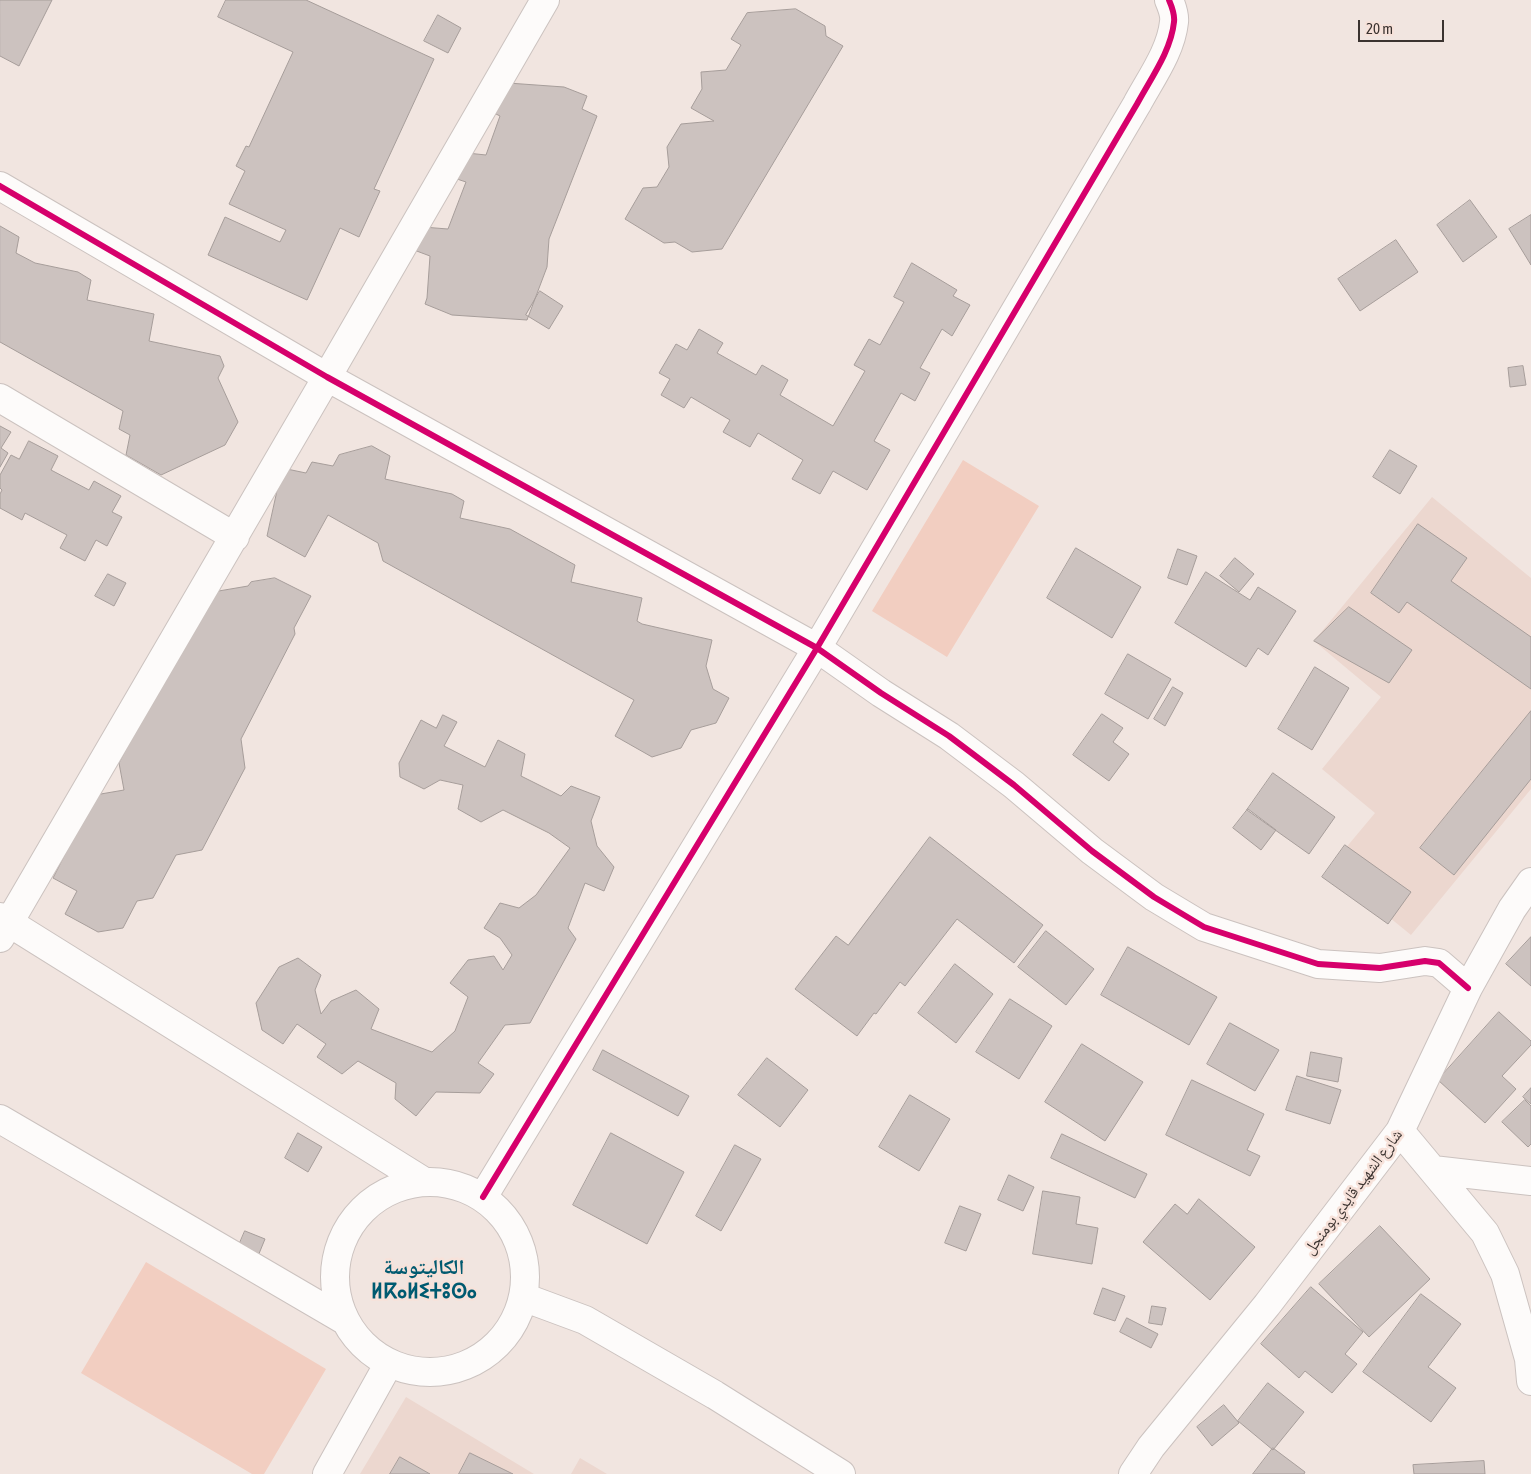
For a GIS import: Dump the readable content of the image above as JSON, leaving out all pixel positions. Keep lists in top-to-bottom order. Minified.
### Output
{"streets":{"street":["شارع الشهيد قايدي بومنجل"]},"districts":["الكاليتوسة ⵍⴽⴰⵍⵉⵜⵓⵙⴰ"],"scale_bar":"20 m"}
